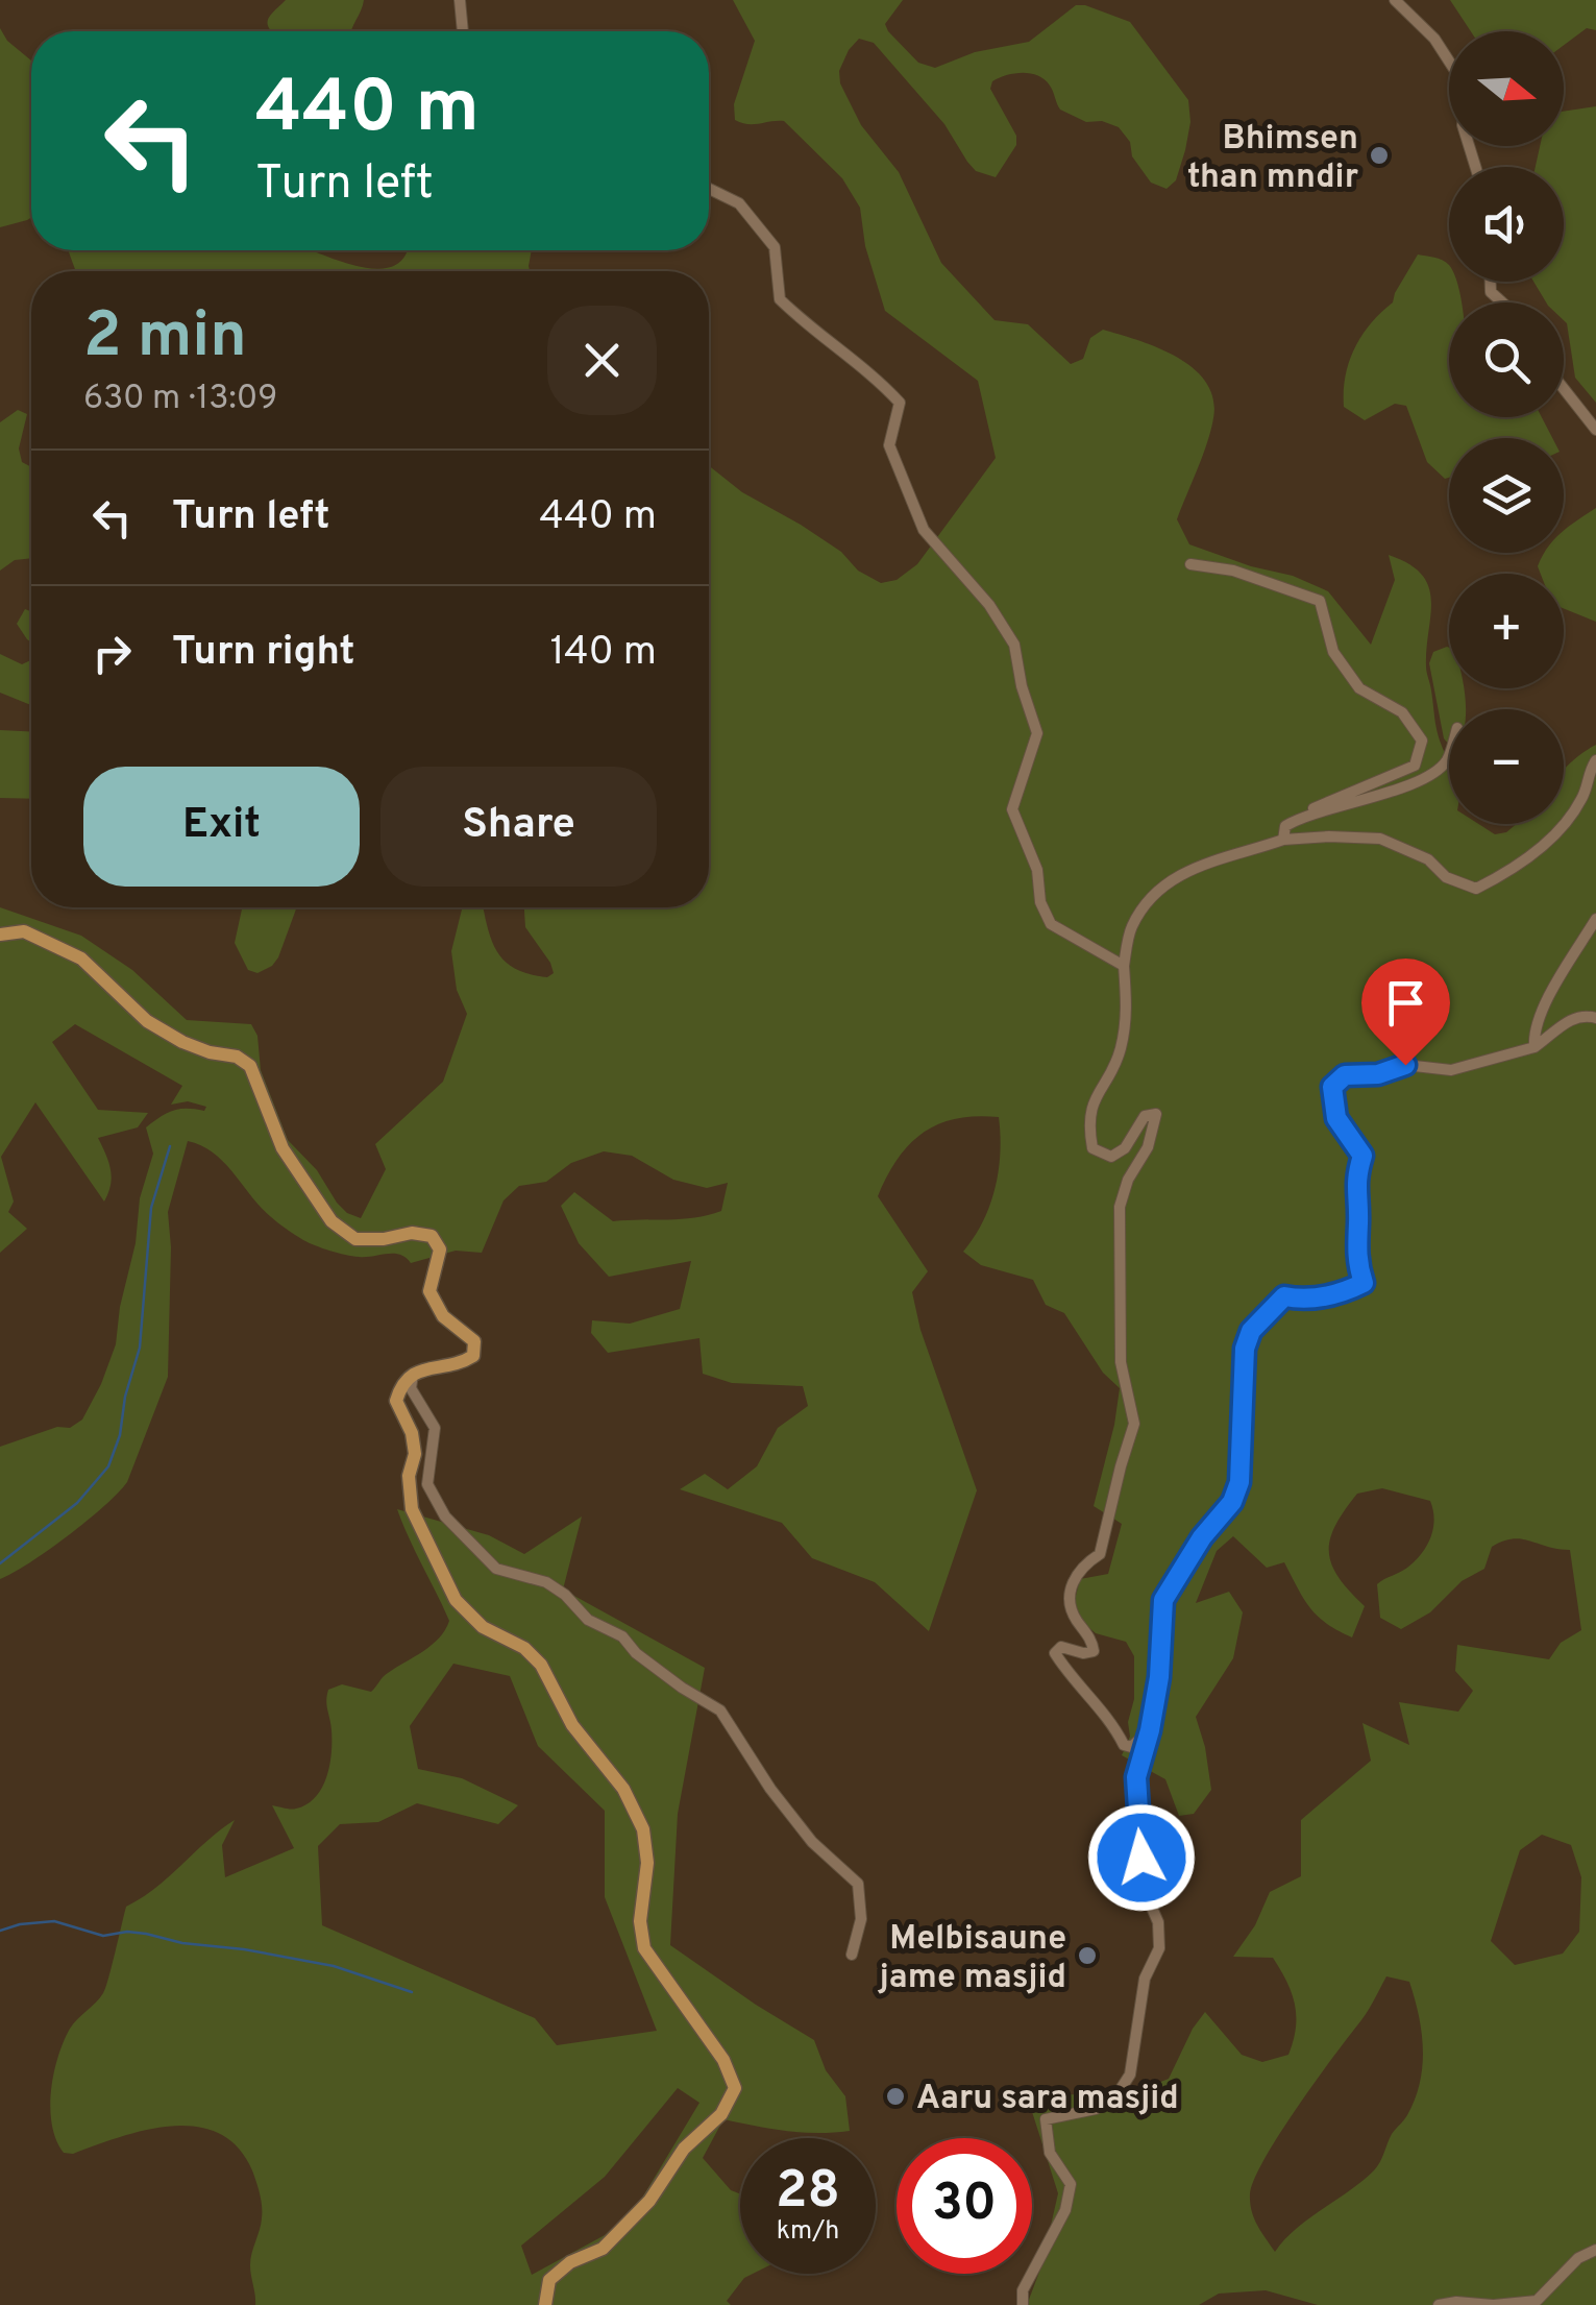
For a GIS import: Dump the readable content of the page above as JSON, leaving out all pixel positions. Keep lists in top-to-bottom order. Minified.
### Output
{"places":["Bhimsen than mndir","Melbisaune jame masjid","Aaru sara masjid"],"north":"right","page":{"map_buttons":["+","−"],"turn":["440 m","Turn left"],"heading":["2 min","630 m · 13:09"],"list":[{"name":"Turn left","value":"440 m"},{"name":"Turn right","value":"140 m"}],"buttons":["Exit","Share"],"speed":"28 km/h","limit":"30"}}
